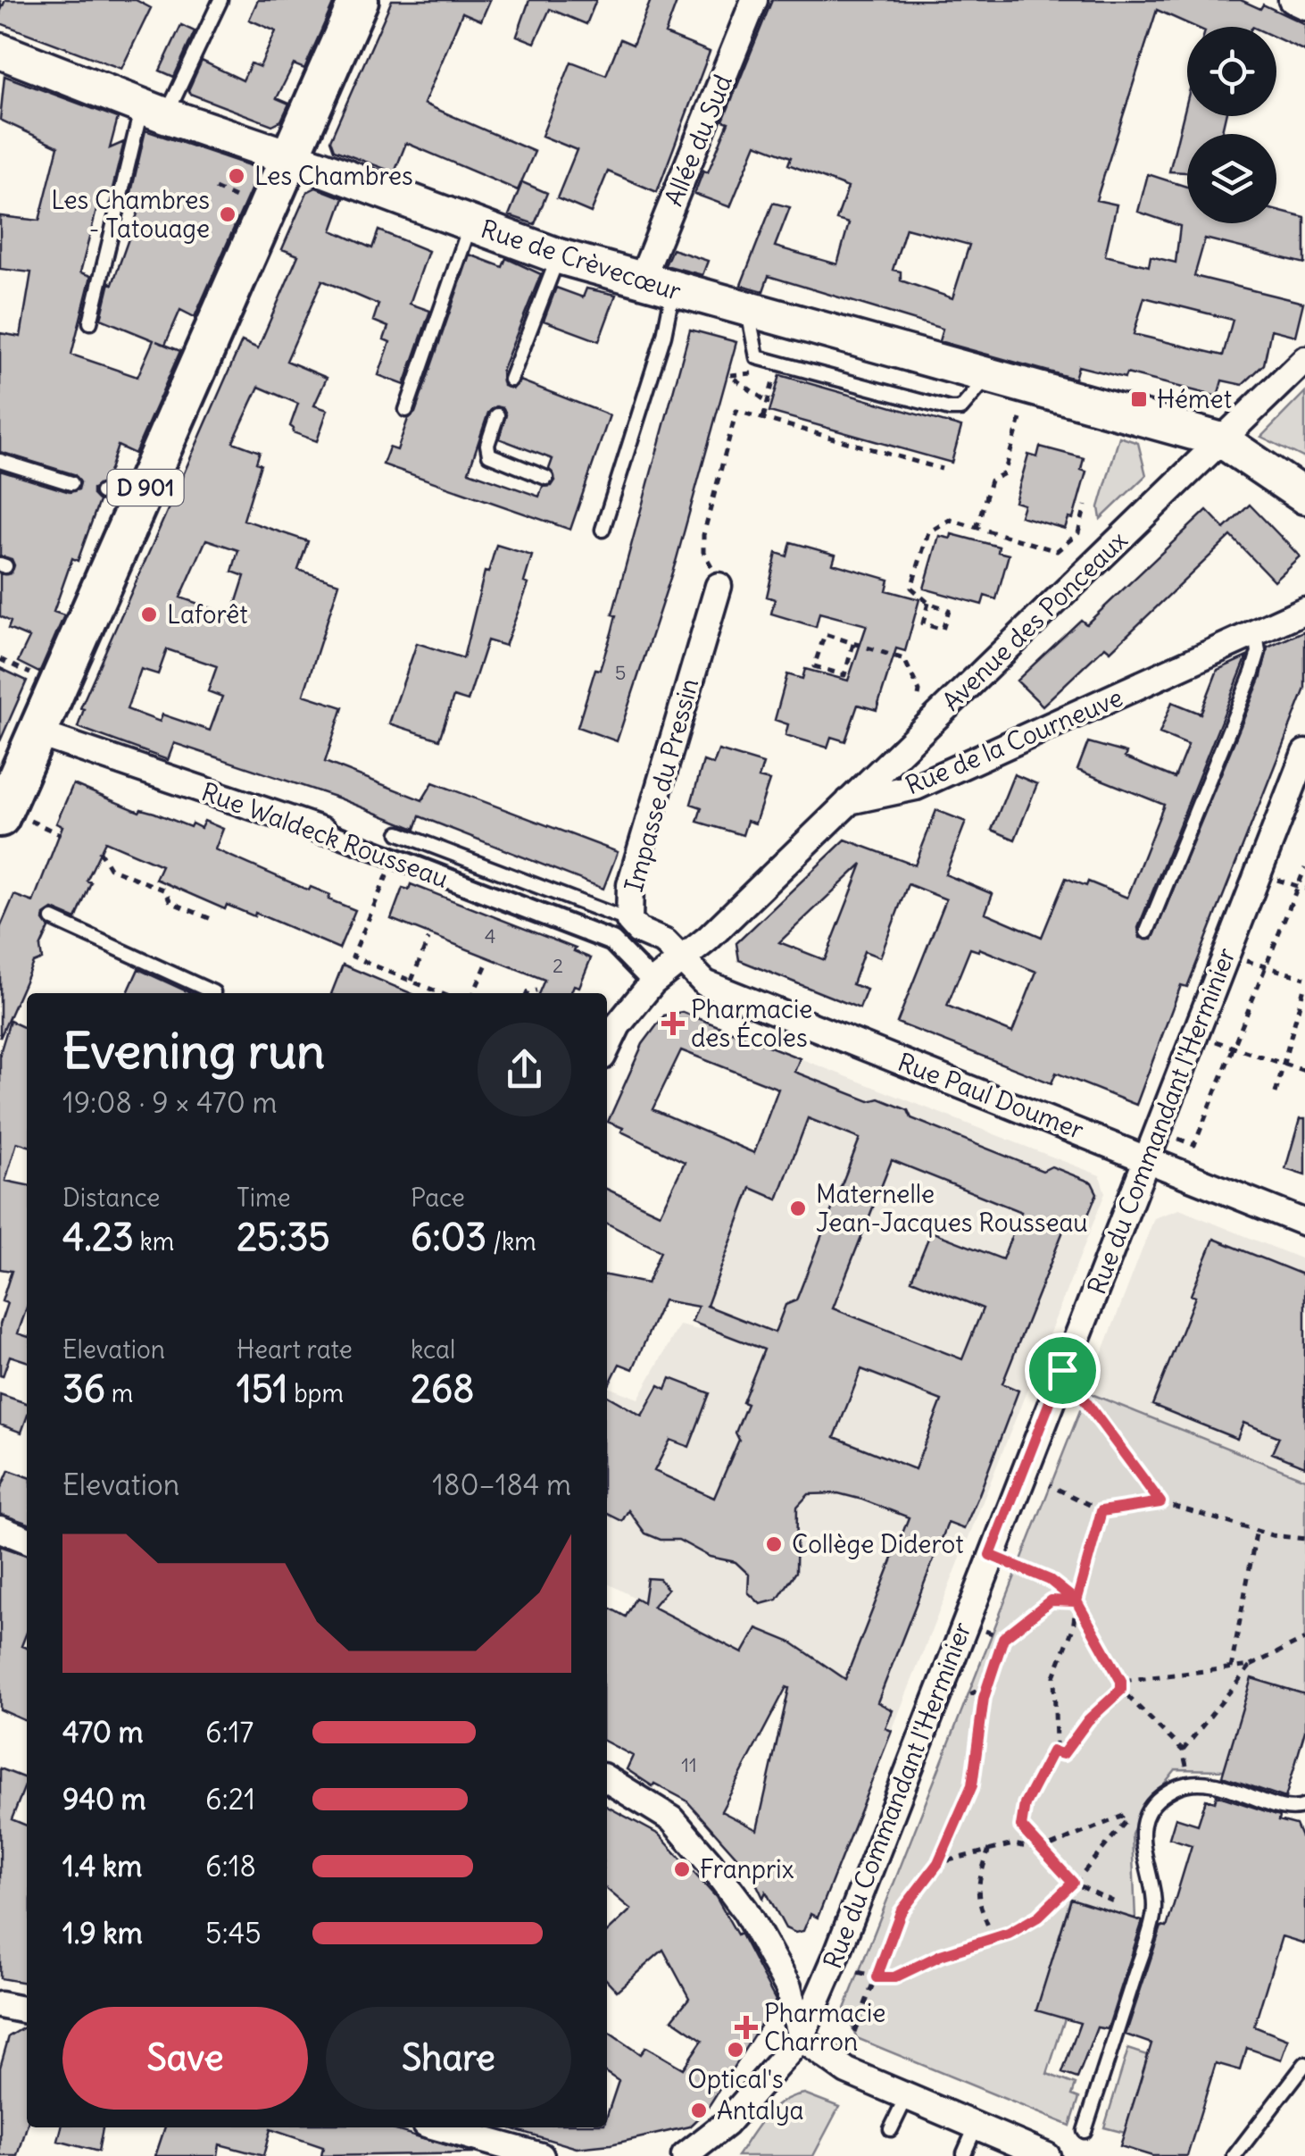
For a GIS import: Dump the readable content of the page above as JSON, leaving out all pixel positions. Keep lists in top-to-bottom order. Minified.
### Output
{"streets":{"main road":["Rue de Crèvecœur","D 901"],"street":["Allée du Sud","Avenue des Ponceaux","Rue de la Courneuve","Impasse du Pressin","Rue Waldeck Rousseau","Rue Paul Doumer","Rue du Commandant l'Herminier"]},"crossings":[["Allée du Sud","Rue de Crèvecœur"],["Rue de Crèvecœur","D 901"],["Rue de Crèvecœur","Avenue des Ponceaux"],["D 901","Rue Waldeck Rousseau"],["Avenue des Ponceaux","Rue de la Courneuve"],["Impasse du Pressin","Rue Waldeck Rousseau"],["Impasse du Pressin","Rue Paul Doumer"],["Rue Paul Doumer","Rue du Commandant l'Herminier"]],"places":{"other":["Les Chambres","Les Chambres - Tatouage","Laforêt","Maternelle Jean-Jacques Rousseau","Collège Diderot","Franprix","Optical's","Antalya"],"transit":["Hémet"],"health":["Pharmacie des Écoles","Pharmacie Charron"]},"house_numbers":["5","4","2","11"],"page":{"heading":["Evening run","19:08 · 9 × 470 m"],"stats":[["Distance","4.23 km"],["Time","25:35"],["Pace","6:03 /km"],["Elevation","36 m"],["Heart rate","151 bpm"],["kcal","268"]],"chart":["Elevation","180–184 m"],"list":[{"name":"470 m","note":"6:17"},{"name":"940 m","note":"6:21"},{"name":"1.4 km","note":"6:18"},{"name":"1.9 km","note":"5:45"}],"buttons":["Save","Share"]}}
